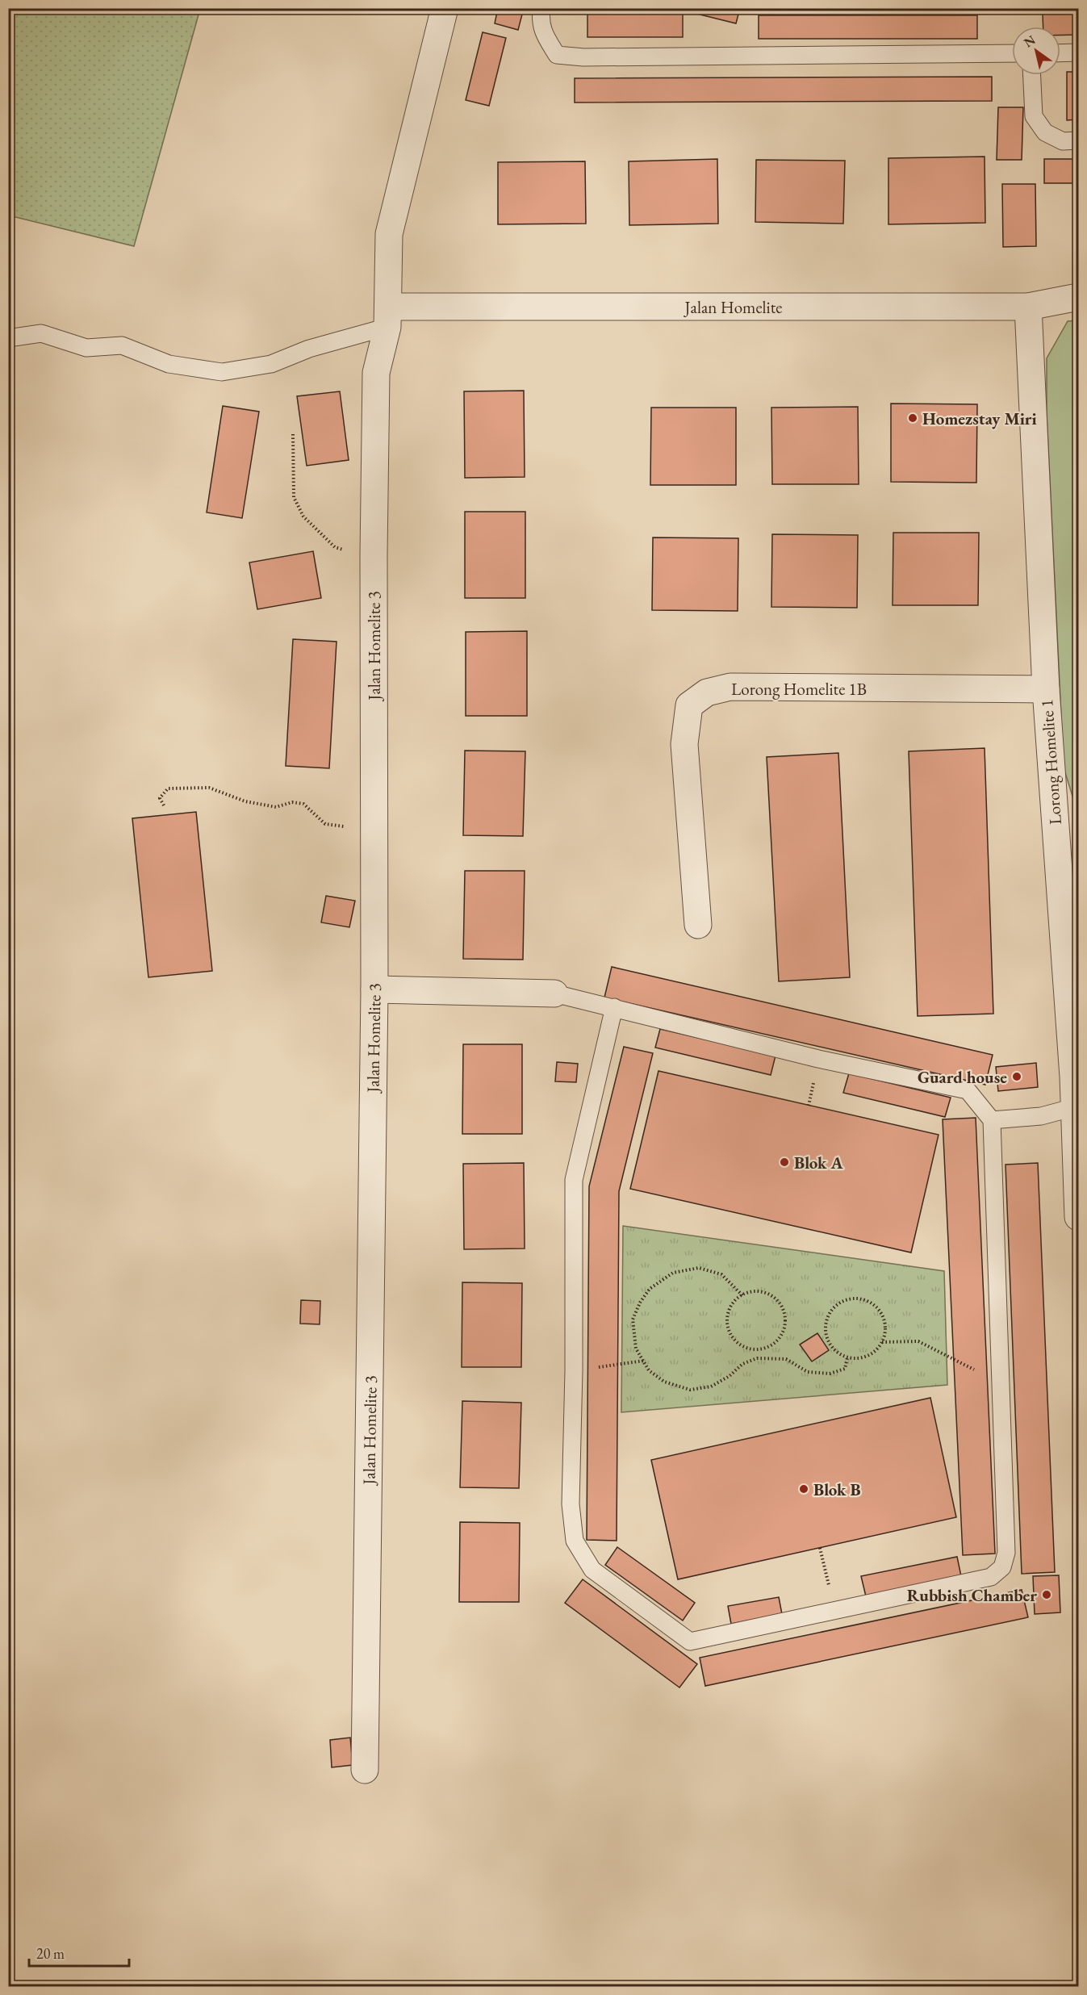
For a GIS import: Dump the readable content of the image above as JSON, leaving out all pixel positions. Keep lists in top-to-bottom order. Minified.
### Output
{"streets":{"street":["Jalan Homelite","Jalan Homelite 3","Lorong Homelite 1B","Lorong Homelite 1"]},"crossings":[["Jalan Homelite","Jalan Homelite 3"],["Jalan Homelite","Lorong Homelite 1"],["Lorong Homelite 1B","Lorong Homelite 1"]],"places":["Homezstay Miri","Guard house","Blok A","Blok B","Rubbish Chamber"],"scale_bar":"20 m","north":"top left"}
